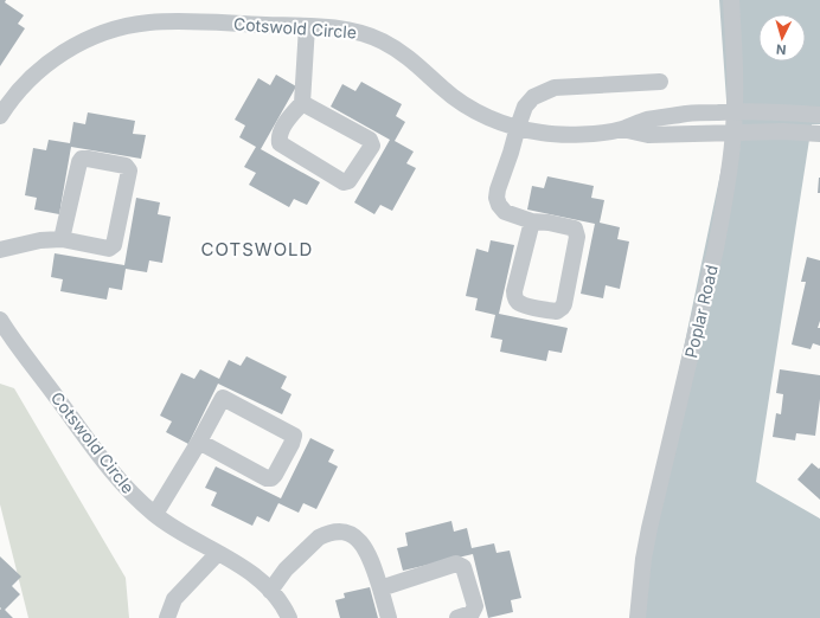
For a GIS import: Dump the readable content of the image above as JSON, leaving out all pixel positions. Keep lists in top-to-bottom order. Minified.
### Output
{"streets":{"street":["Cotswold Circle","Poplar Road"]},"crossings":[["Cotswold Circle","Poplar Road"]],"districts":["COTSWOLD"],"north":"bottom"}
